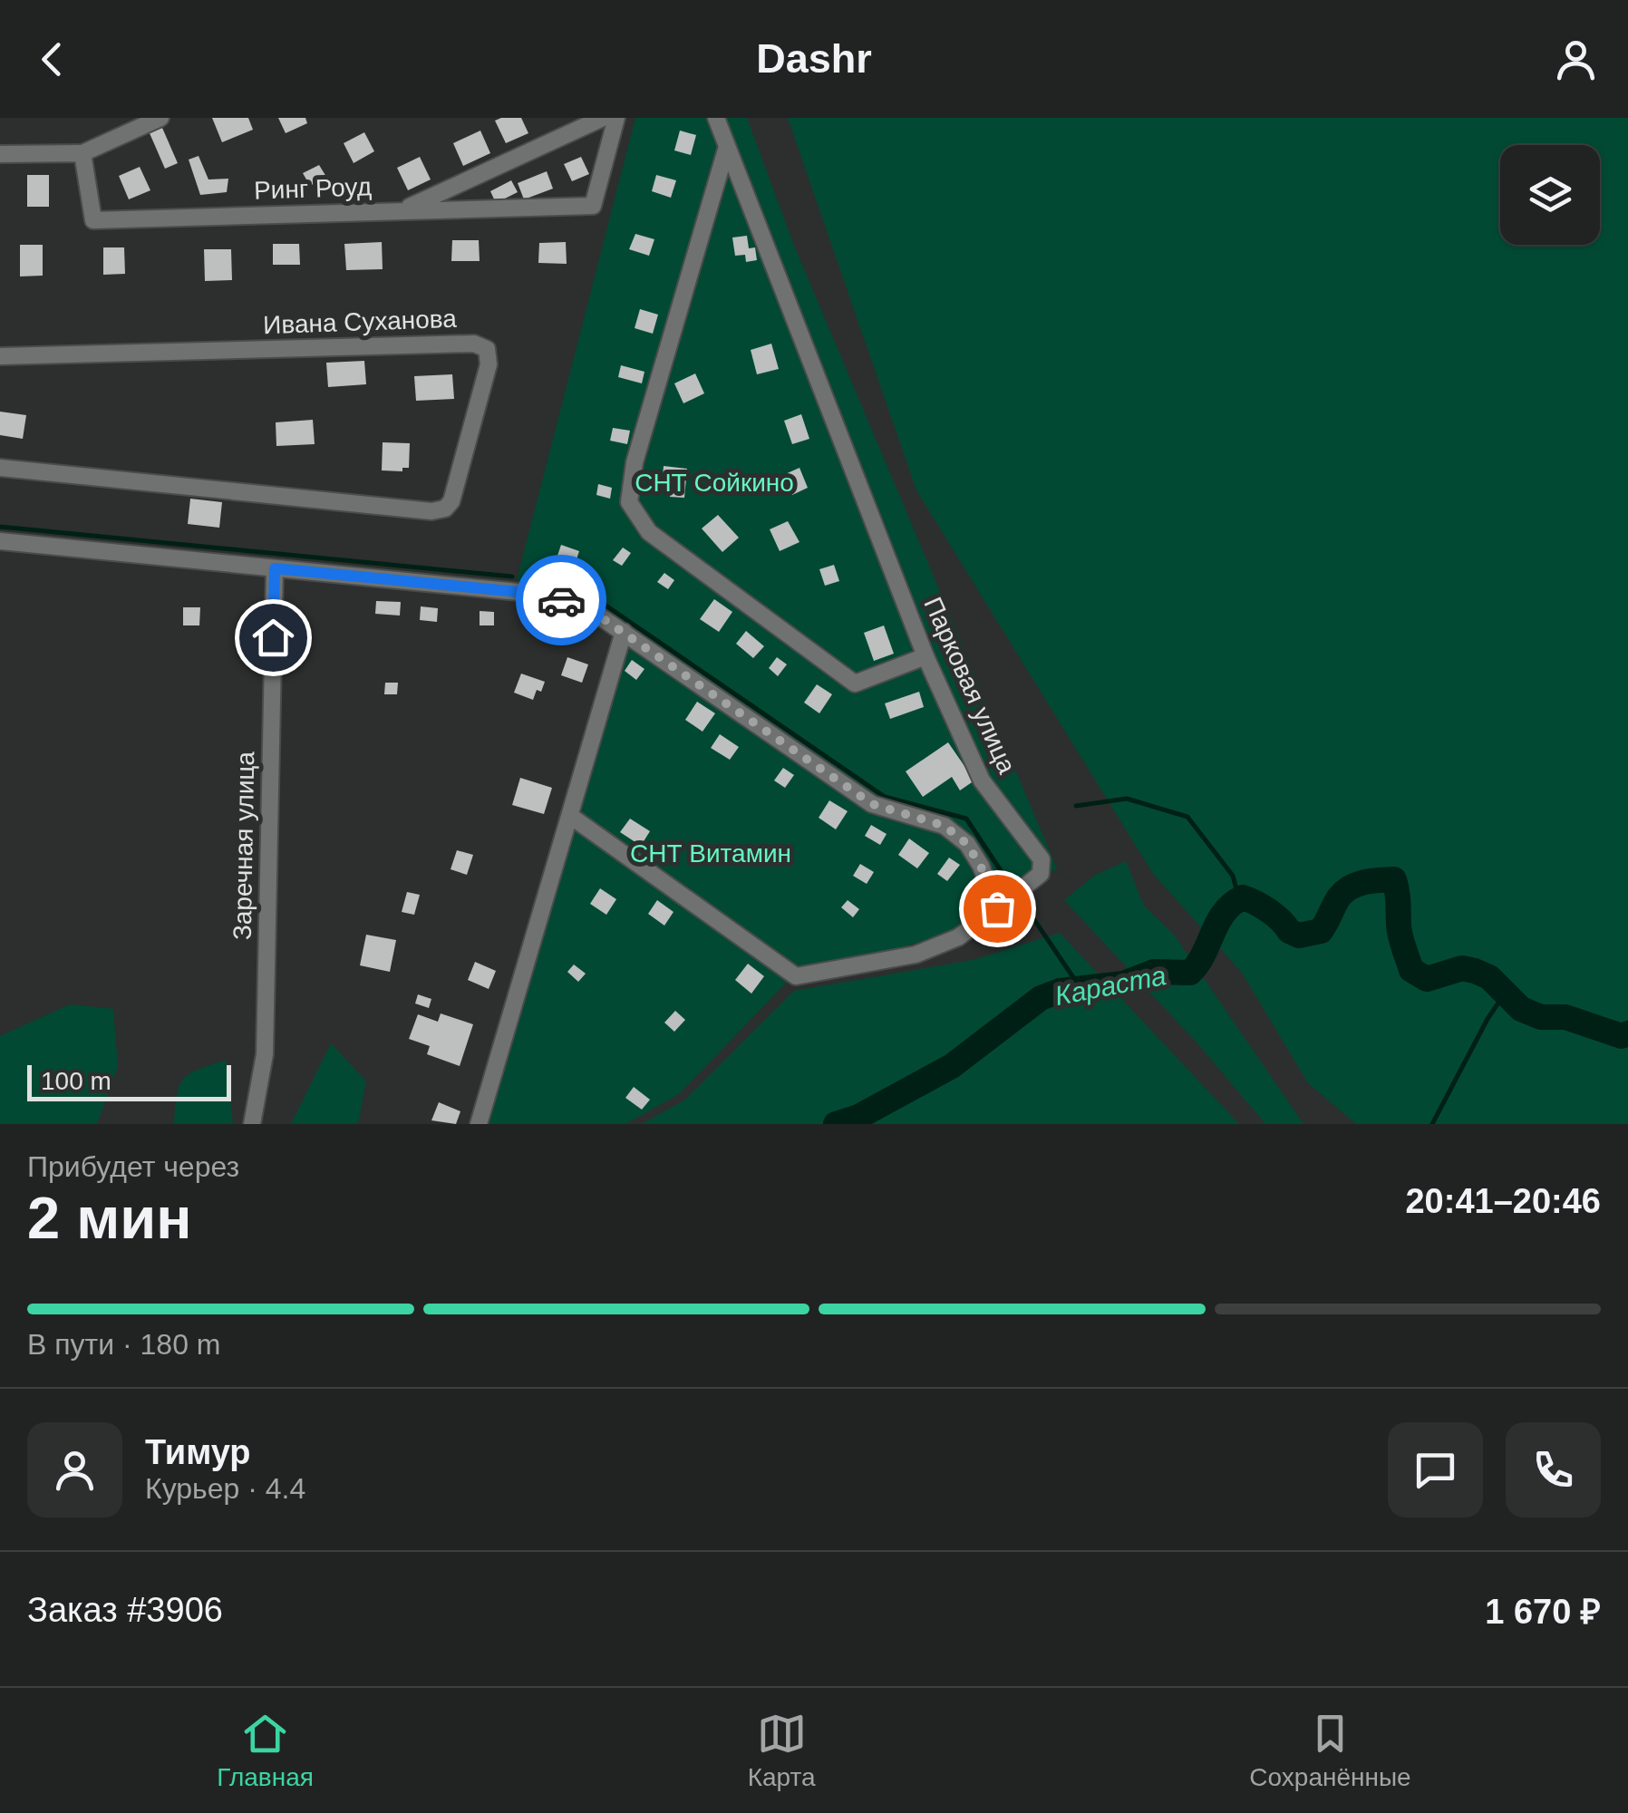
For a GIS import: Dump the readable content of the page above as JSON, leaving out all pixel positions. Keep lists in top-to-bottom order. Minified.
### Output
{"streets":{"street":["Ринг Роуд","Ивана Суханова","Парковая улица","Заречная улица"]},"water":["Караста"],"parks":["СНТ Сойкино","СНТ Витамин"],"scale_bar":"100 m","page":{"header":"Dashr","scale":"100 m","heading":["2 мин","Прибудет через","20:41–20:46"],"panel":["Тимур","Курьер · 4.4","Заказ #3906","1 670 ₽"],"bar":"В пути · 180 m","tabs":["Главная","Карта","Сохранённые"]}}
